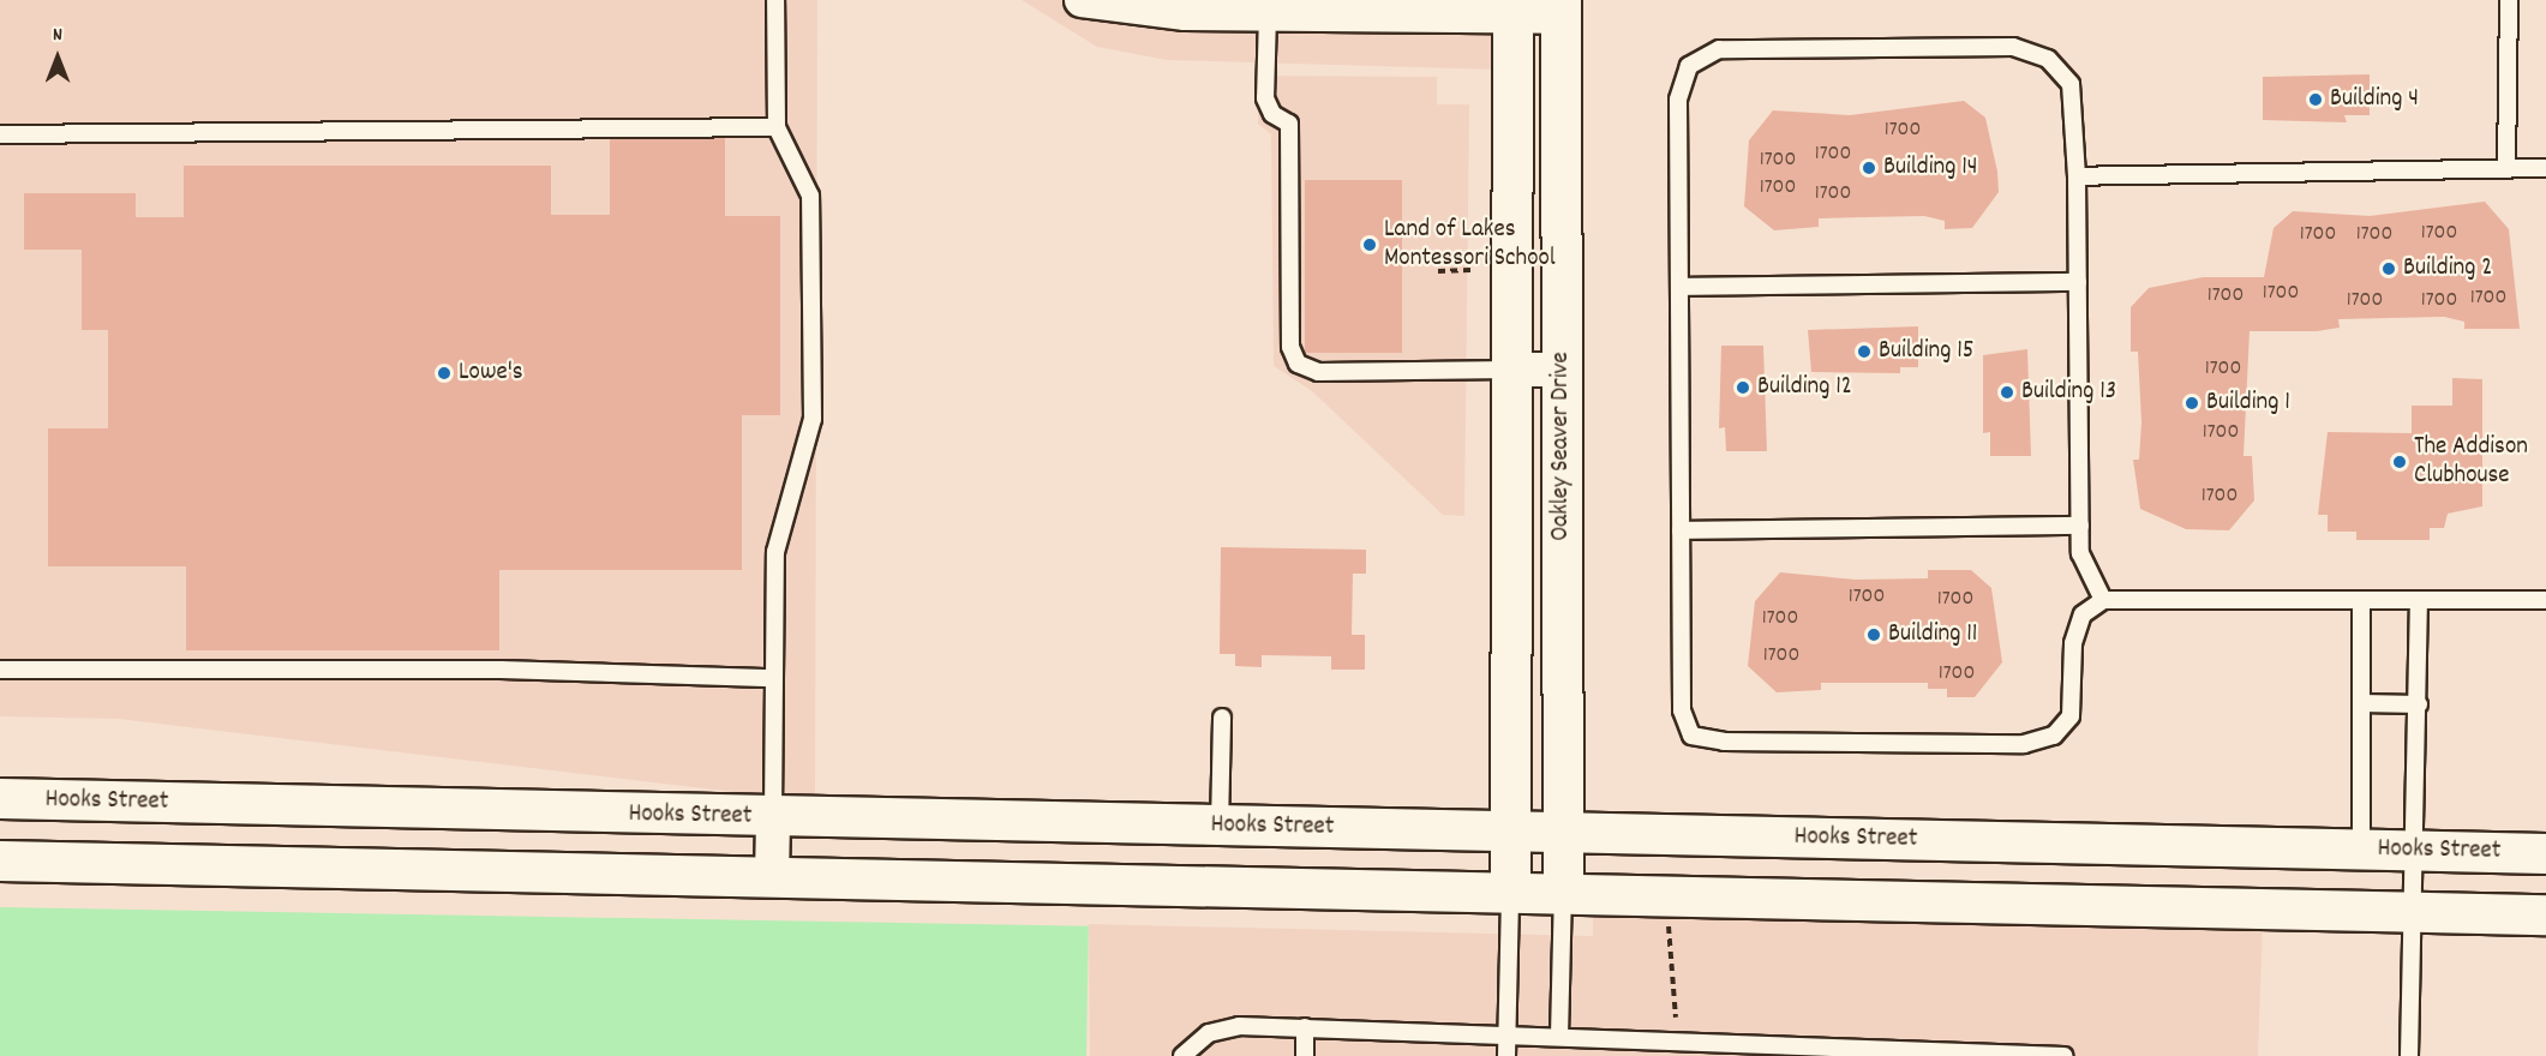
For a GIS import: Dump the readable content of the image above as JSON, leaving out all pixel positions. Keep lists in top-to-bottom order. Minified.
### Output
{"streets":{"street":["Oakley Seaver Drive","Hooks Street"]},"crossings":[["Oakley Seaver Drive","Hooks Street"]],"places":["Building 4","Building 14","Land of Lakes Montessori School","Building 2","Building 15","Lowe's","Building 12","Building 13","Building 1","The Addison Clubhouse","Building 11"],"house_numbers":["1700","1700","1700","1700","1700","1700","1700","1700","1700","1700","1700","1700","1700","1700","1700","1700","1700","1700","1700","1700","1700"],"north":"top"}
